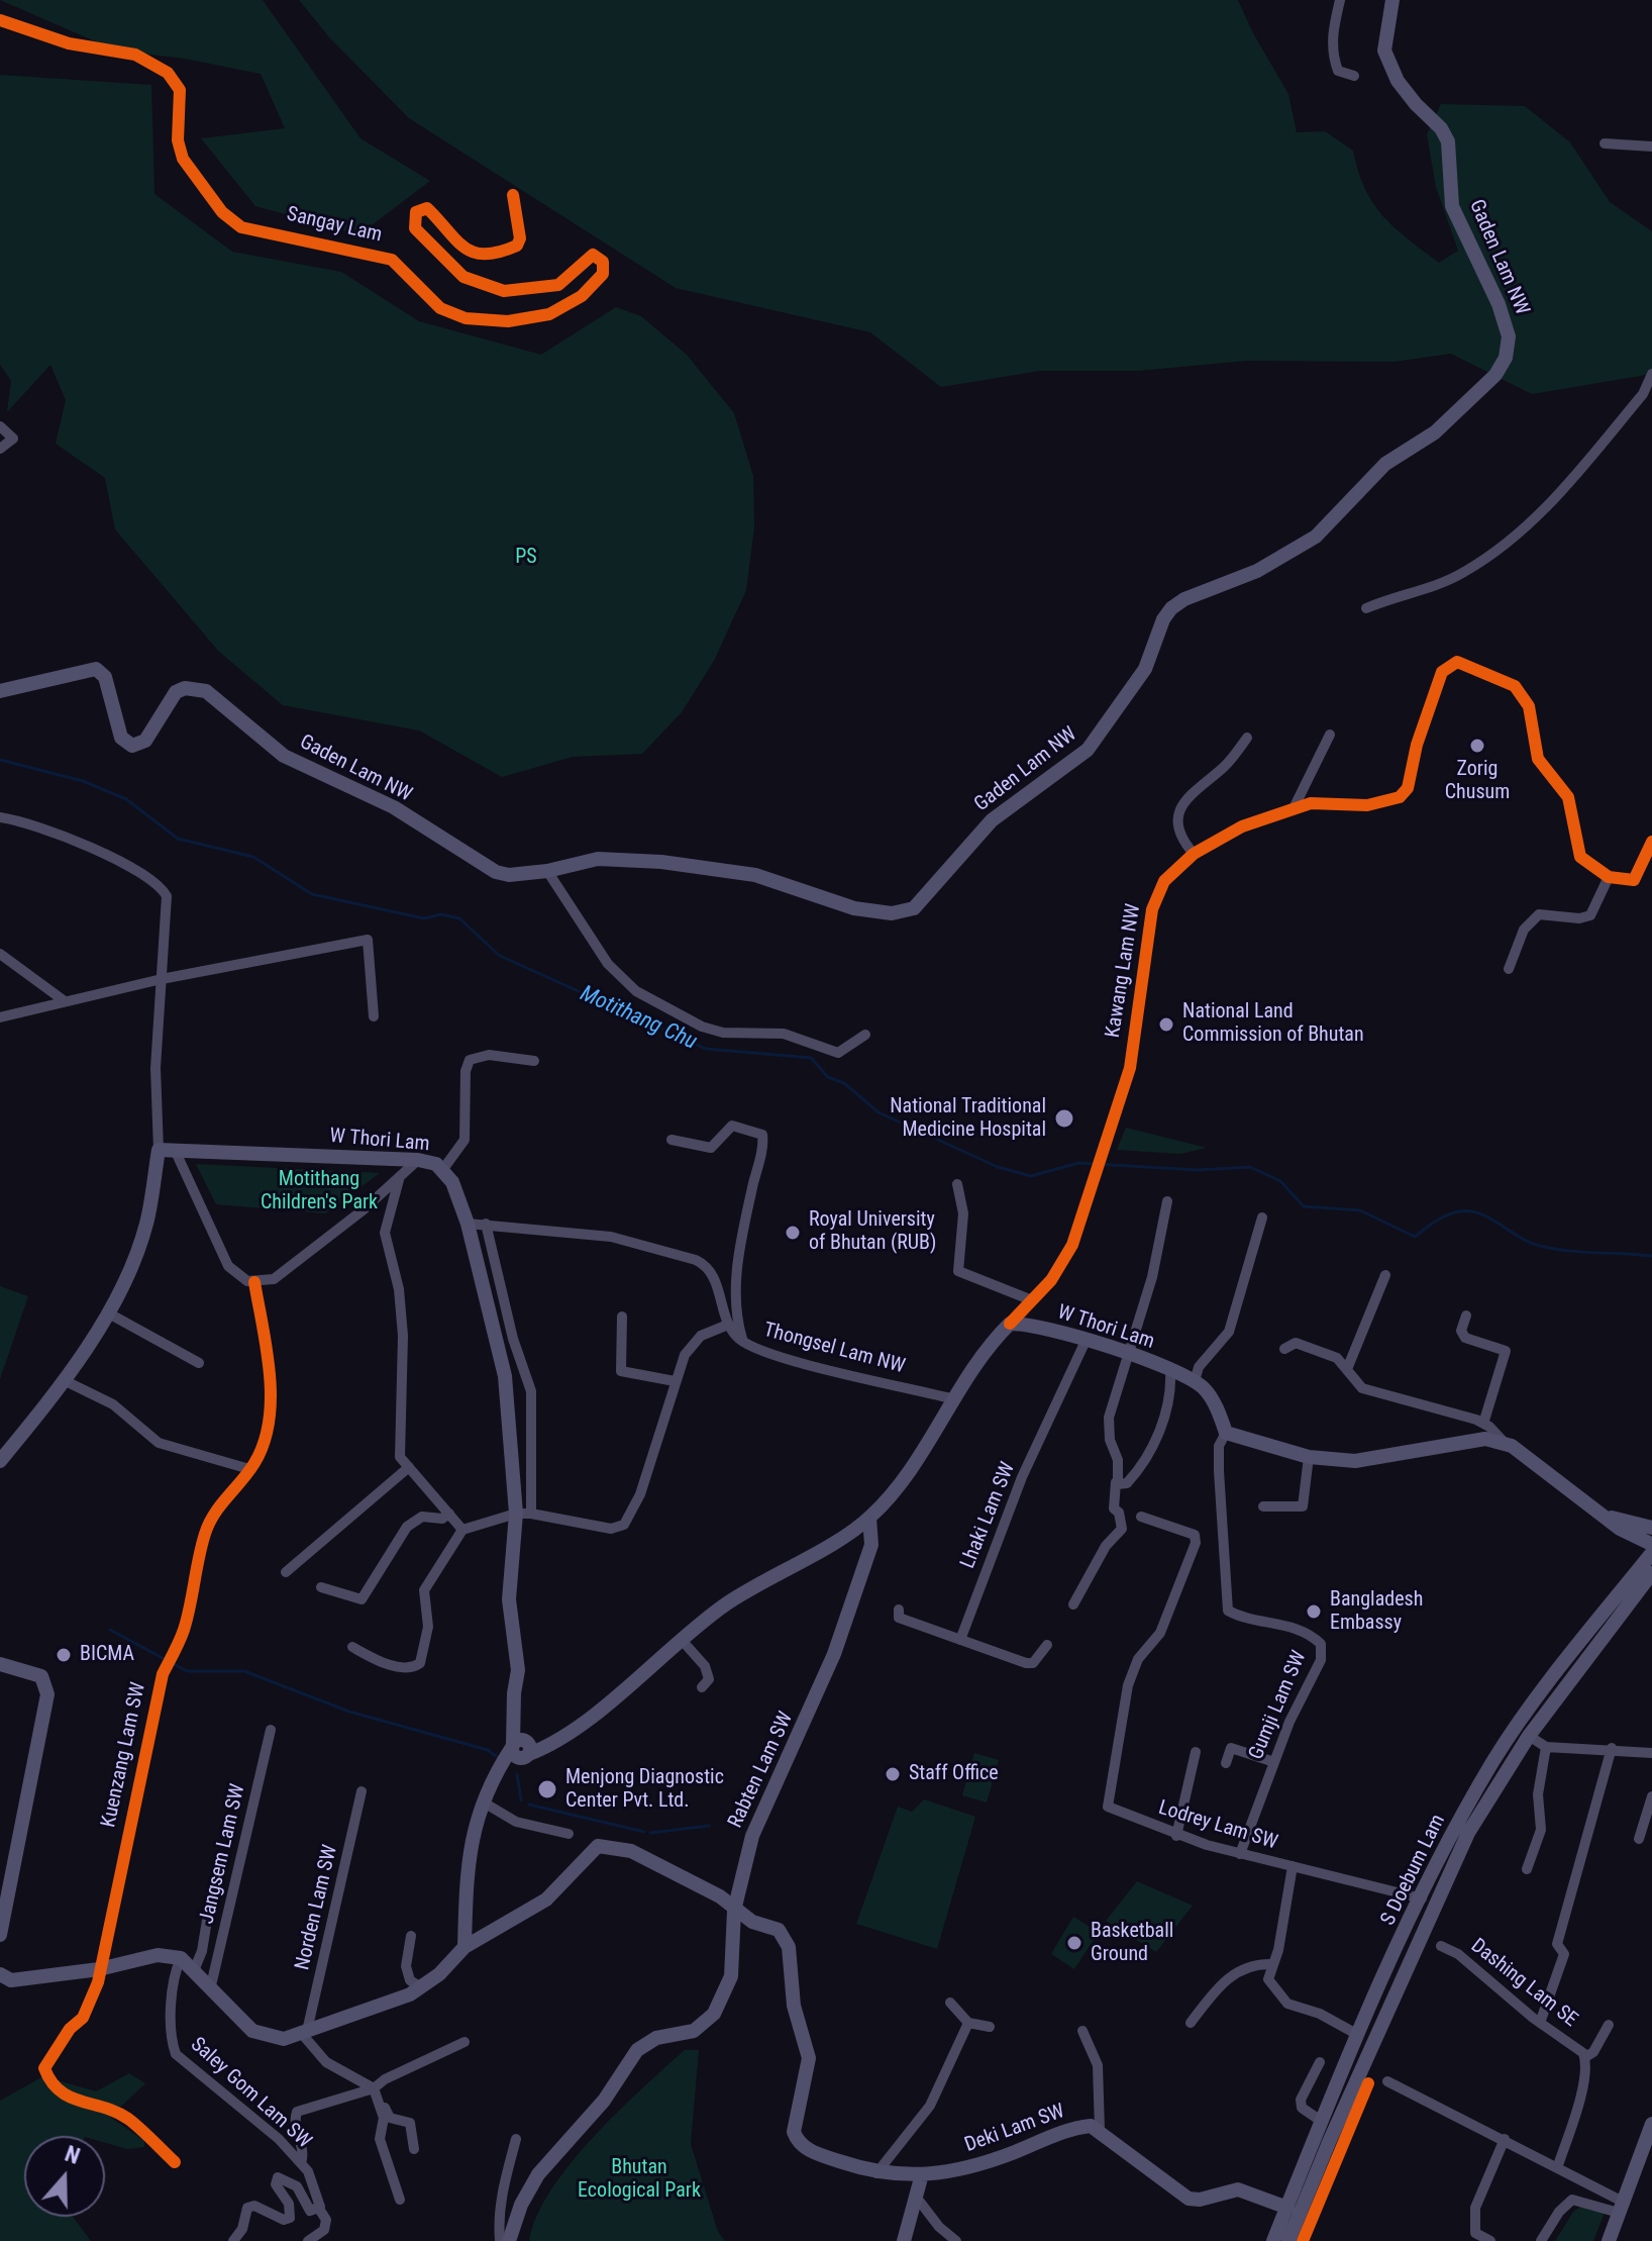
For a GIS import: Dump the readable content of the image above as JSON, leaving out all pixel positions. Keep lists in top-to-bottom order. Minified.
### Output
{"streets":{"main road":["Gaden Lam NW","W Thori Lam","Rabten Lam SW","S Doebum Lam","Deki Lam SW"],"street":["Sangay Lam","Kawang Lam NW","Thongsel Lam NW","Lhaki Lam SW","Gumji Lam SW","Kuenzang Lam SW","Lodrey Lam SW","Jangsem Lam SW","Norden Lam SW","Dashing Lam SE","Saley Gom Lam SW"]},"crossings":[["Kawang Lam NW","W Thori Lam"],["W Thori Lam","Thongsel Lam NW"],["W Thori Lam","Lhaki Lam SW"],["Gumji Lam SW","Lodrey Lam SW"],["Rabten Lam SW","Deki Lam SW"],["Lodrey Lam SW","S Doebum Lam"]],"water":["Motithang Chu"],"parks":["PS","Motithang Children's Park","Bhutan Ecological Park"],"places":["Zorig Chusum","National Land Commission of Bhutan","National Traditional Medicine Hospital","Royal University of Bhutan (RUB)","Bangladesh Embassy","BICMA","Staff Office","Menjong Diagnostic Center Pvt. Ltd.","Basketball Ground"],"north":"top"}
